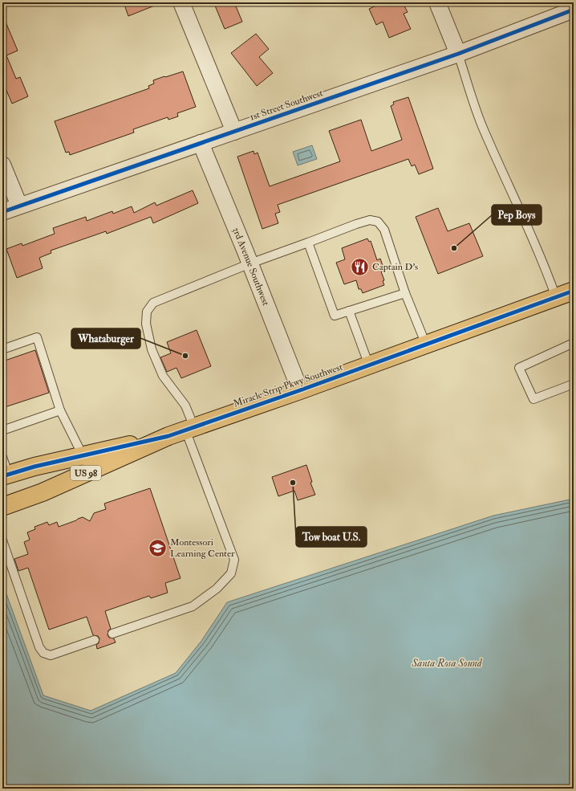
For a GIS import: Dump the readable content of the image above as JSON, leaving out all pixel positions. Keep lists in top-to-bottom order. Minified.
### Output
{"streets":{"highway":["Miracle Strip Pkwy Southwest","US 98"],"street":["1st Street Southwest","3rd Avenue Southwest"]},"crossings":[["1st Street Southwest","3rd Avenue Southwest"],["3rd Avenue Southwest","Miracle Strip Pkwy Southwest"]],"water":["Santa Rosa Sound"],"places":{"other":["Pep Boys","Whataburger","Tow boat U.S."],"restaurant":["Captain D's"],"school or university":["Montessori Learning Center"]}}
